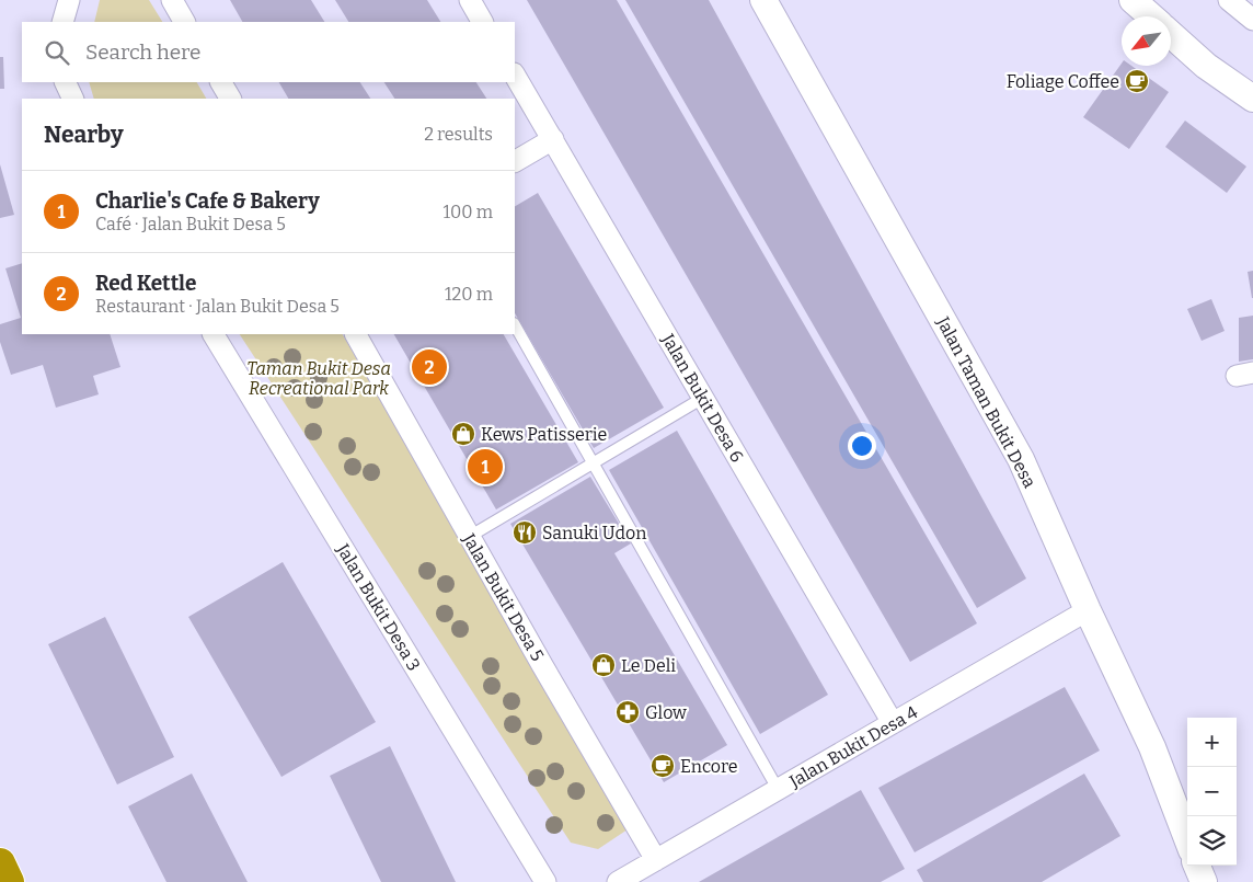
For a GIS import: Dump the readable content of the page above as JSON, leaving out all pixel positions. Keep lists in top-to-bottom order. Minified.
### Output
{"streets":{"street":["Jalan Bukit Desa 6","Jalan Taman Bukit Desa","Jalan Bukit Desa 5","Jalan Bukit Desa 3","Jalan Bukit Desa 4"]},"crossings":[["Jalan Bukit Desa 6","Jalan Bukit Desa 4"],["Jalan Taman Bukit Desa","Jalan Bukit Desa 4"],["Jalan Bukit Desa 5","Jalan Bukit Desa 4"]],"parks":["Taman Bukit Desa Recreational Park"],"places":{"cafe":["Foliage Coffee","Encore"],"shop":["Kews Patisserie","Le Deli"],"restaurant":["Sanuki Udon"],"pharmacy":["Glow"]},"north":"bottom left","page":{"search":"Search here","heading":["Nearby","2 results"],"list":[{"mark":"1","name":"Charlie's Cafe & Bakery","note":"Café · Jalan Bukit Desa 5","value":"100 m"},{"mark":"2","name":"Red Kettle","note":"Restaurant · Jalan Bukit Desa 5","value":"120 m"}],"pins":["2","1"],"map_buttons":["+","−"]}}
